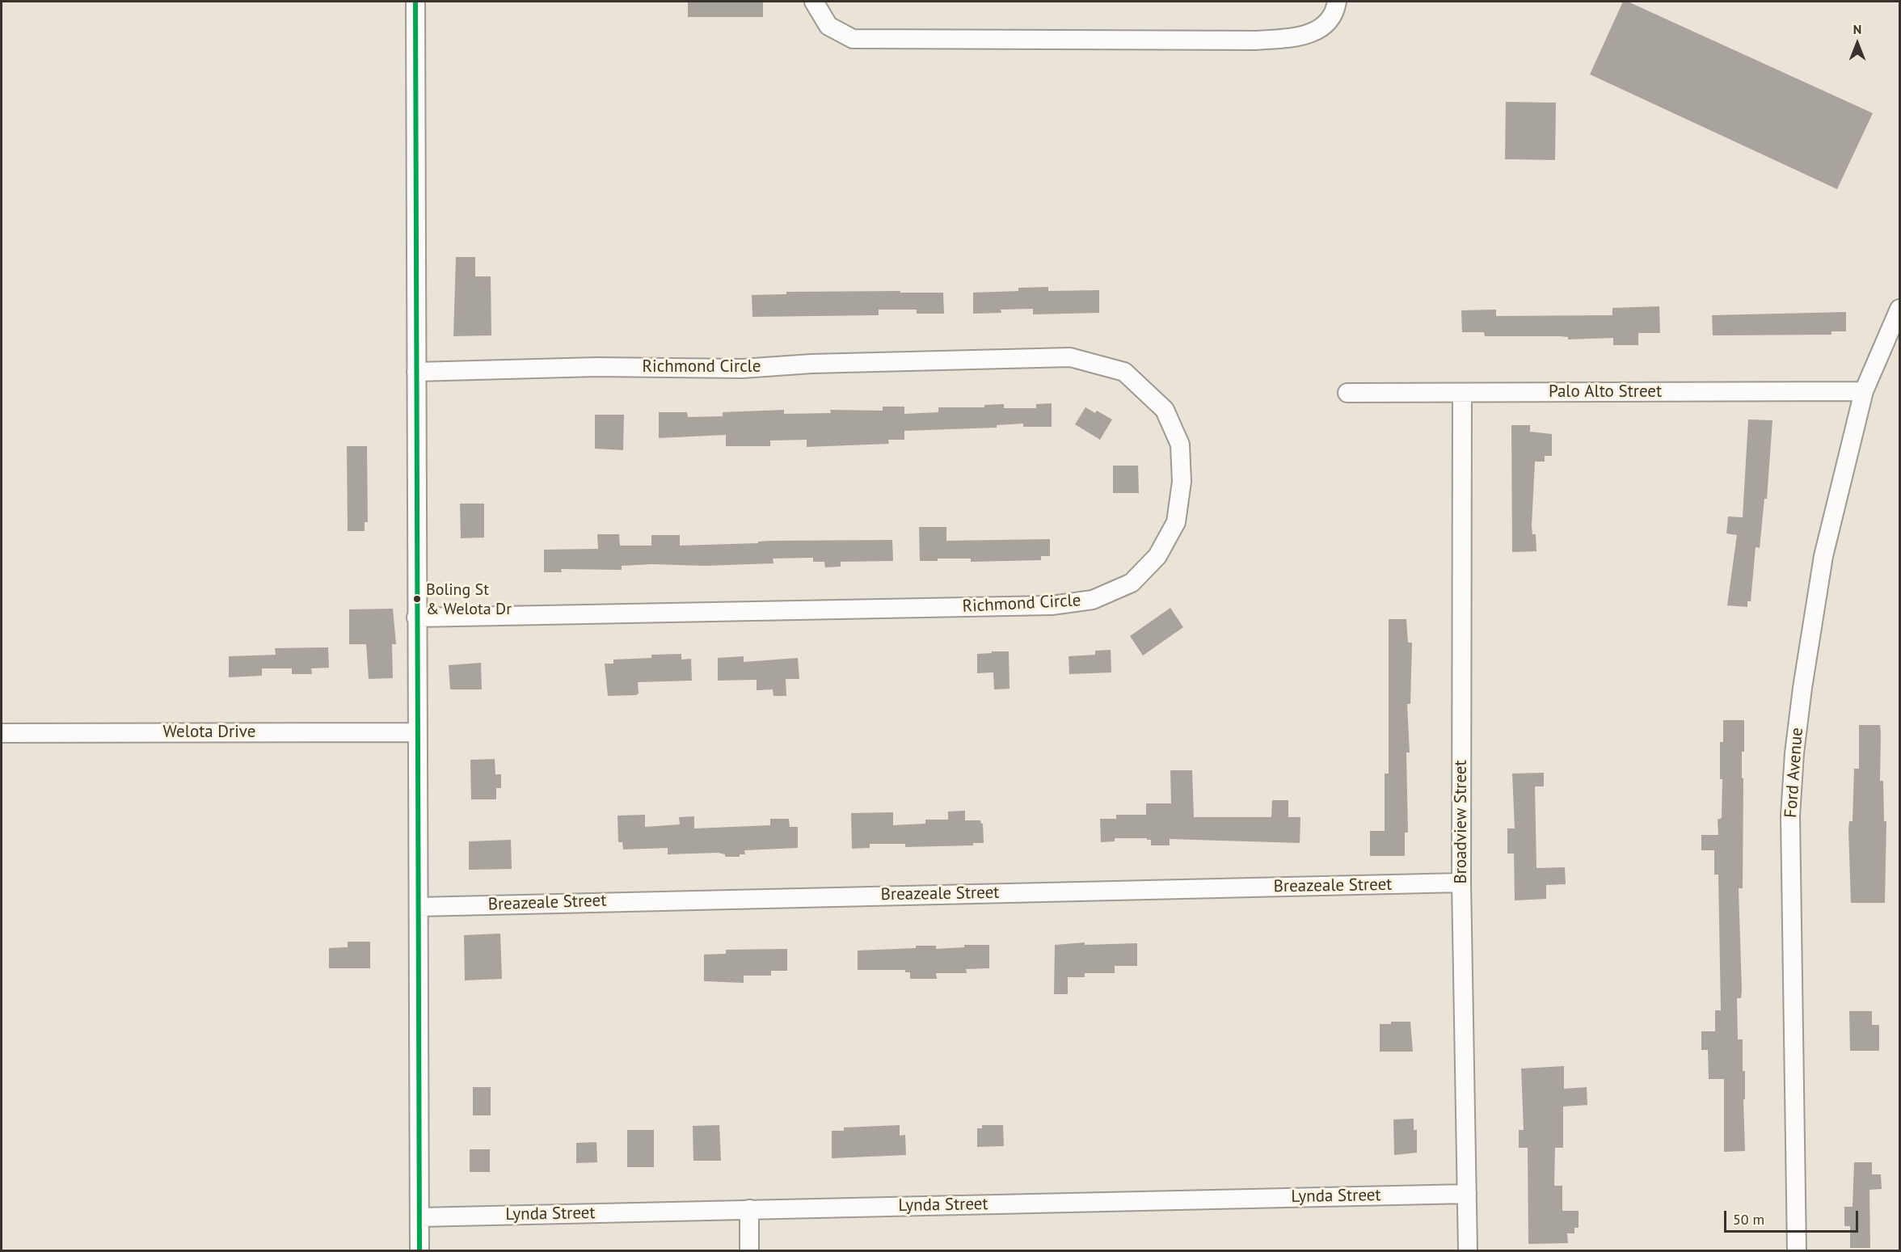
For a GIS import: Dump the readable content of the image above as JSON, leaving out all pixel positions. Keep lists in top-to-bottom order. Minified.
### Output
{"streets":{"street":["Richmond Circle","Palo Alto Street","Welota Drive","Ford Avenue","Broadview Street","Breazeale Street","Lynda Street"]},"crossings":[["Palo Alto Street","Ford Avenue"],["Palo Alto Street","Broadview Street"],["Broadview Street","Breazeale Street"],["Broadview Street","Lynda Street"]],"places":["Boling St & Welota Dr"],"scale_bar":"50 m","north":"top"}
